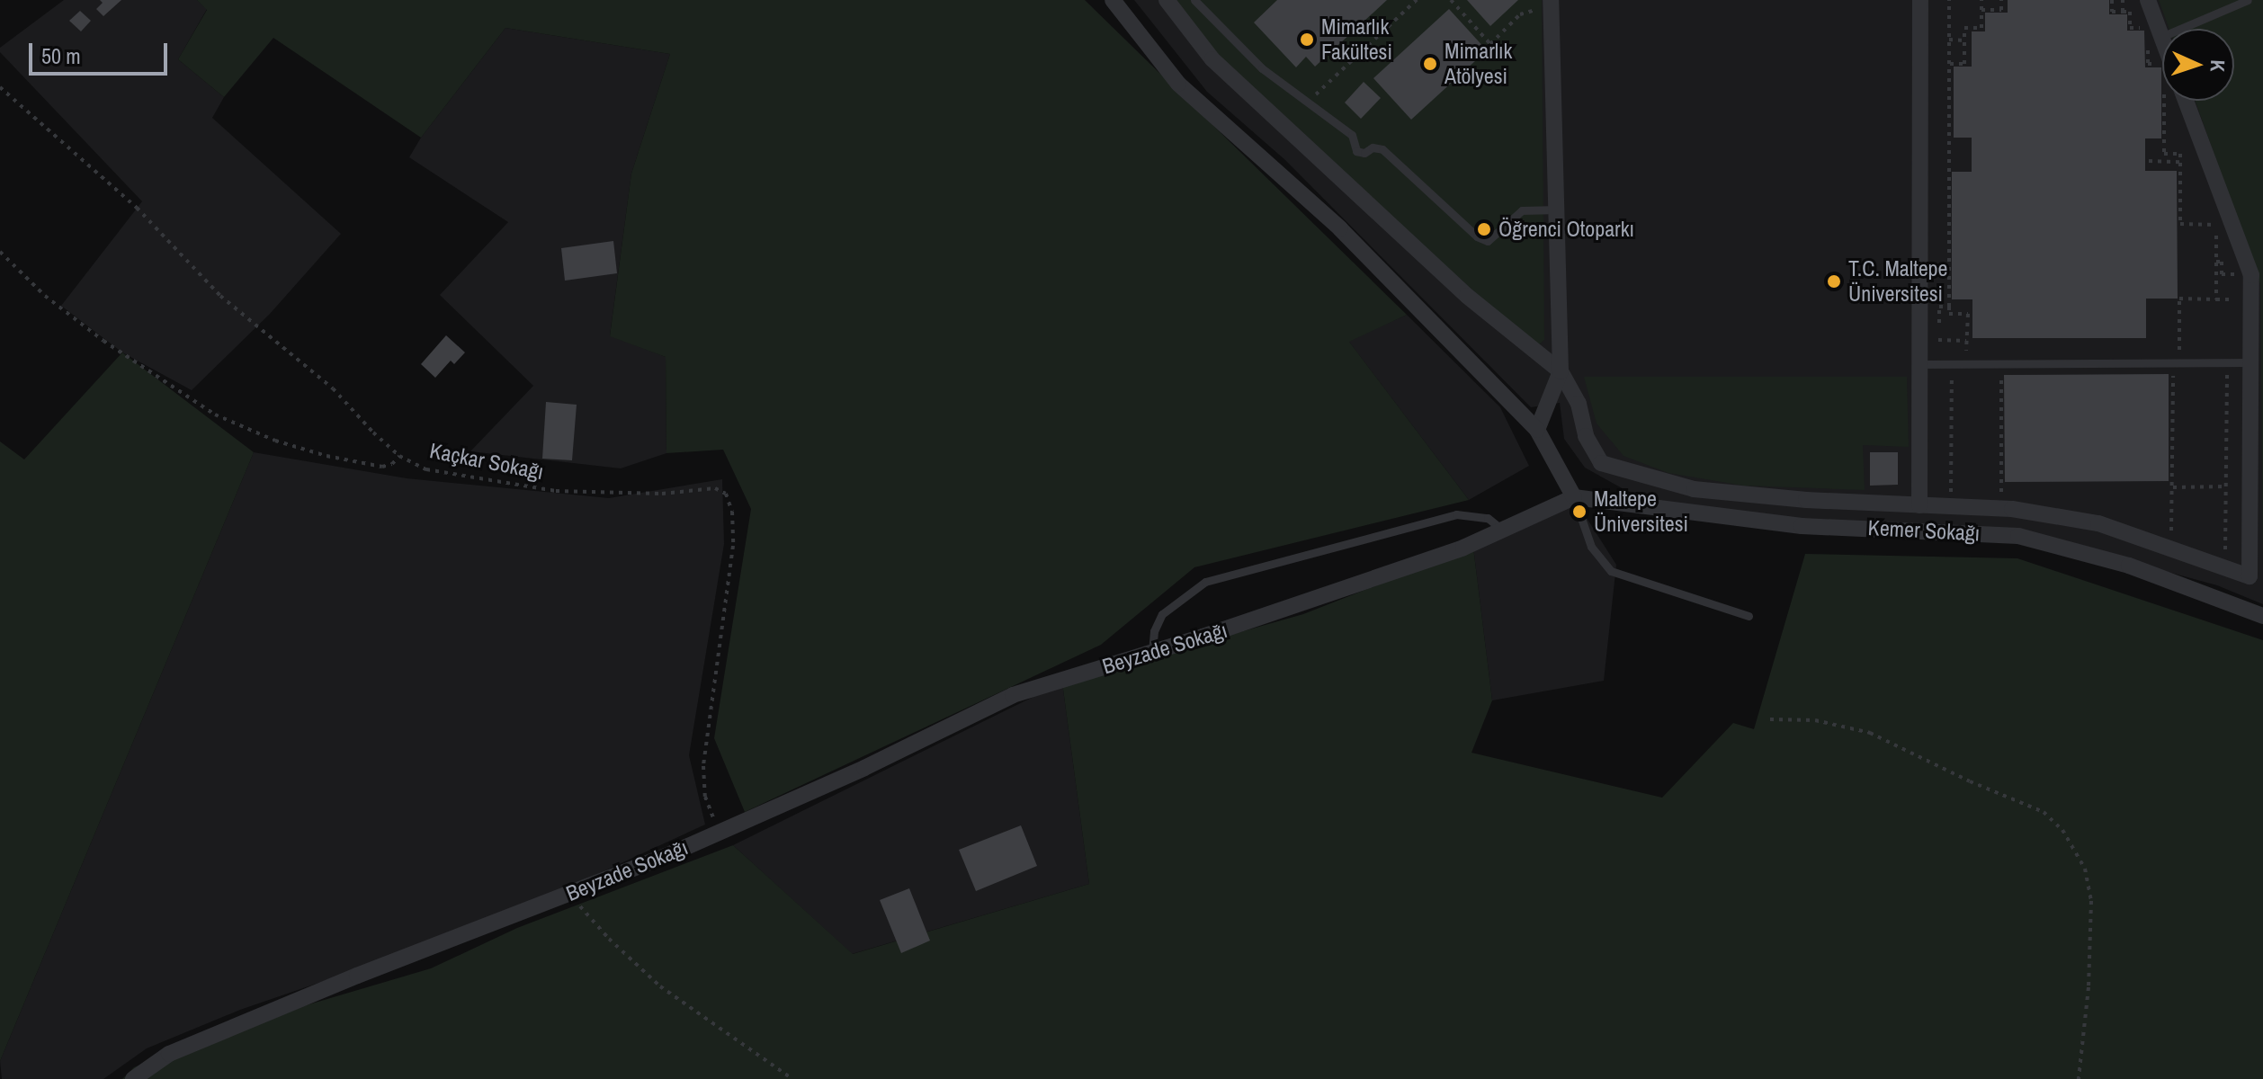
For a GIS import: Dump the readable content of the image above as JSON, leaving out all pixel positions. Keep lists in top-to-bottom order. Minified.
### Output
{"streets":{"street":["Kemer Sokağı","Beyzade Sokağı"],"path":["Kaçkar Sokağı"]},"crossings":[["Kaçkar Sokağı","Beyzade Sokağı"],["Kemer Sokağı","Beyzade Sokağı"]],"places":["Mimarlık Fakültesi","Mimarlık Atölyesi","Öğrenci Otoparkı","T.C. Maltepe Üniversitesi","Maltepe Üniversitesi"],"scale_bar":"50 m","north":"right"}
